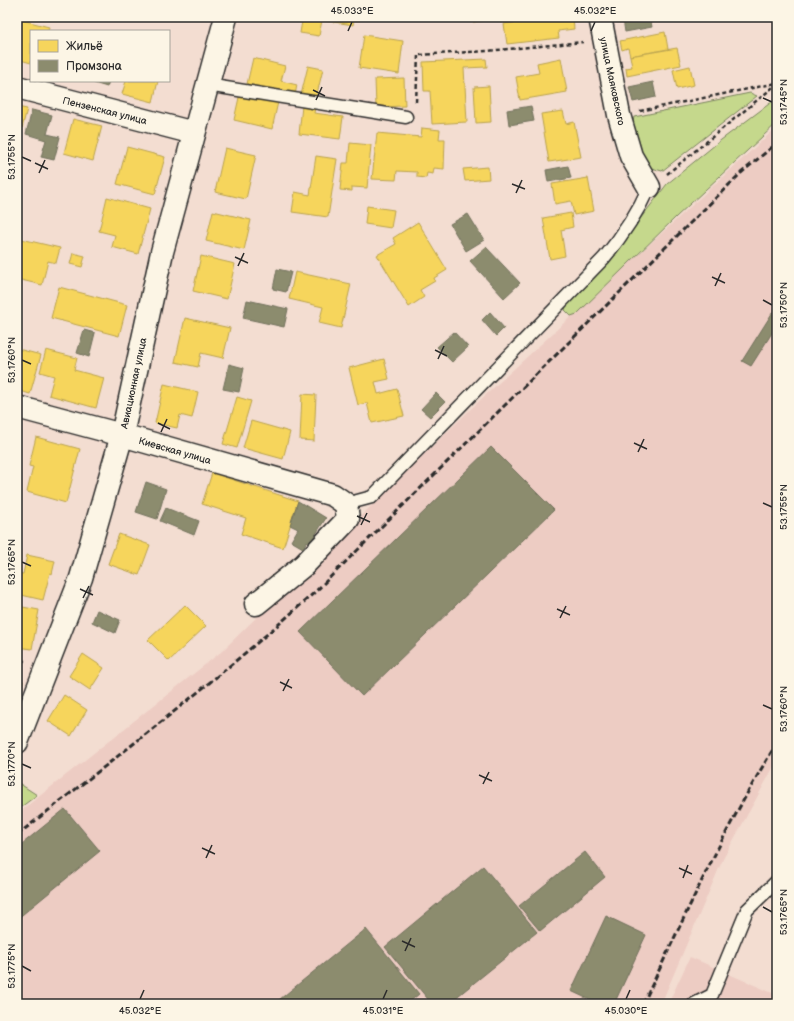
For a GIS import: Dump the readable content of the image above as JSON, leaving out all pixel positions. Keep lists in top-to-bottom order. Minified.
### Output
{"streets":{"street":["улица Маяковского","Пензенская улица","Авиационная улица","Киевская улица"]},"crossings":[["Пензенская улица","Авиационная улица"],["Авиационная улица","Киевская улица"]],"legend":["Жильё","Промзона"],"coordinates":["45.033°E","45.032°E","53.1745°N","53.1755°N","53.1750°N","53.1760°N","53.1765°N","53.1770°N","53.1775°N","45.031°E","45.030°E"]}
